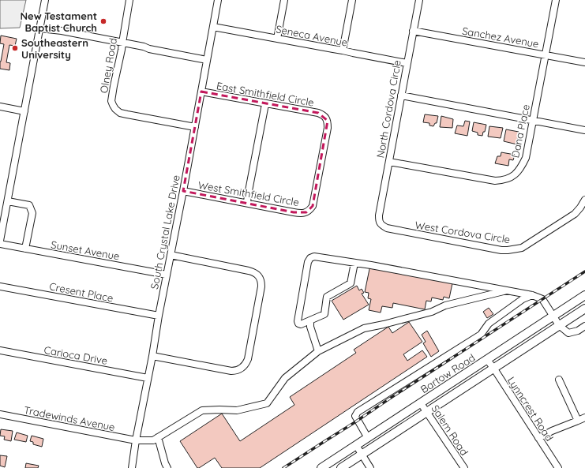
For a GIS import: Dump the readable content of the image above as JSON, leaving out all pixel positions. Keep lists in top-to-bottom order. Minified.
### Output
{"streets":{"main road":["Bartow Road"],"street":["Seneca Avenue","Sanchez Avenue","Olney Road","East Smithfield Circle","North Cordova Circle","Dana Place","West Smithfield Circle","South Crystal Lake Drive","West Cordova Circle","Sunset Avenue","Cresent Place","Carioca Drive","Lynncrest Road","Tradewinds Avenue","Salem Road"]},"crossings":[["Seneca Avenue","North Cordova Circle"],["Seneca Avenue","South Crystal Lake Drive"],["Sanchez Avenue","North Cordova Circle"],["Sanchez Avenue","Dana Place"],["Olney Road","South Crystal Lake Drive"],["East Smithfield Circle","West Smithfield Circle"],["East Smithfield Circle","South Crystal Lake Drive"],["North Cordova Circle","Dana Place"],["North Cordova Circle","West Cordova Circle"],["West Smithfield Circle","South Crystal Lake Drive"],["South Crystal Lake Drive","Sunset Avenue"],["South Crystal Lake Drive","Cresent Place"],["South Crystal Lake Drive","Carioca Drive"],["South Crystal Lake Drive","Tradewinds Avenue"],["Bartow Road","Lynncrest Road"],["Bartow Road","Salem Road"]],"places":["New Testament Baptist Church","Southeastern University"]}
